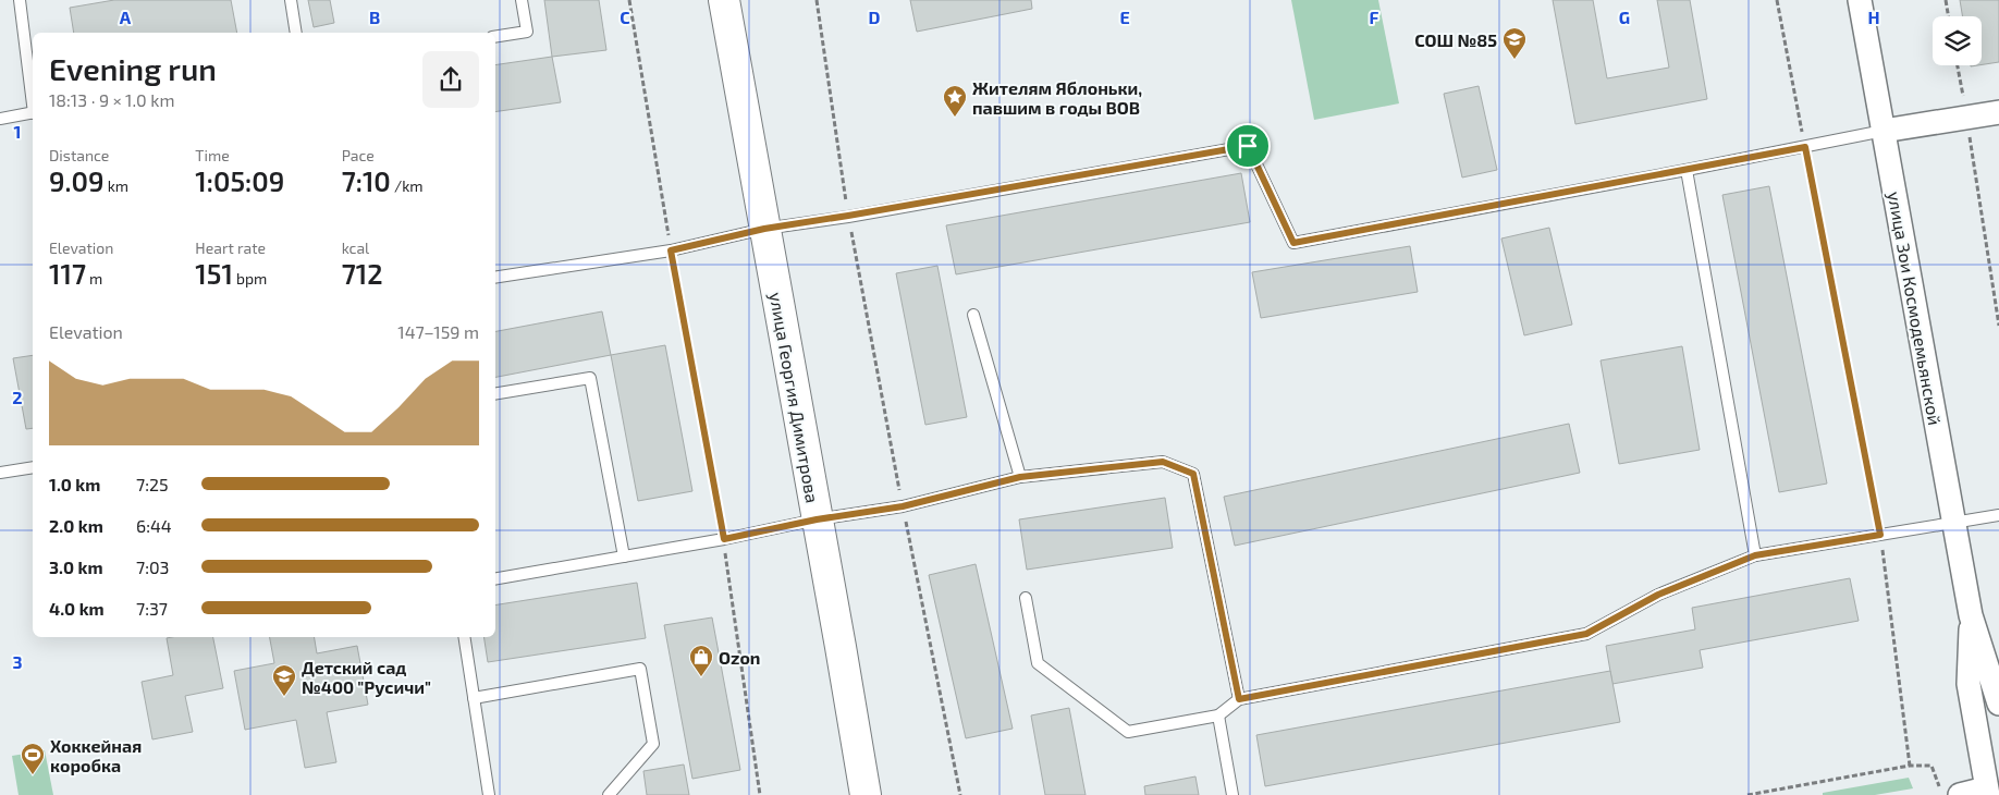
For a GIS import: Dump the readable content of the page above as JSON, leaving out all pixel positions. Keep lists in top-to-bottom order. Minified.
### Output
{"streets":{"main road":["улица Георгия Димитрова"],"street":["улица Зои Космодемьянской"]},"places":{"school or university":["СОШ №85","Детский сад №400 \"Русичи\""],"place":["Жителям Яблоньки, павшим в годы ВОВ"],"shop":["Ozon"],"sports":["Хоккейная коробка"]},"page":{"heading":["Evening run","18:13 · 9 × 1.0 km"],"stats":[["Distance","9.09 km"],["Time","1:05:09"],["Pace","7:10 /km"],["Elevation","117 m"],["Heart rate","151 bpm"],["kcal","712"]],"chart":["Elevation","147–159 m"],"list":[{"name":"1.0 km","note":"7:25"},{"name":"2.0 km","note":"6:44"},{"name":"3.0 km","note":"7:03"},{"name":"4.0 km","note":"7:37"}]},"grid":{"columns":["A","B","C","D","E","F","G","H"],"rows":["1","2","3"]}}
